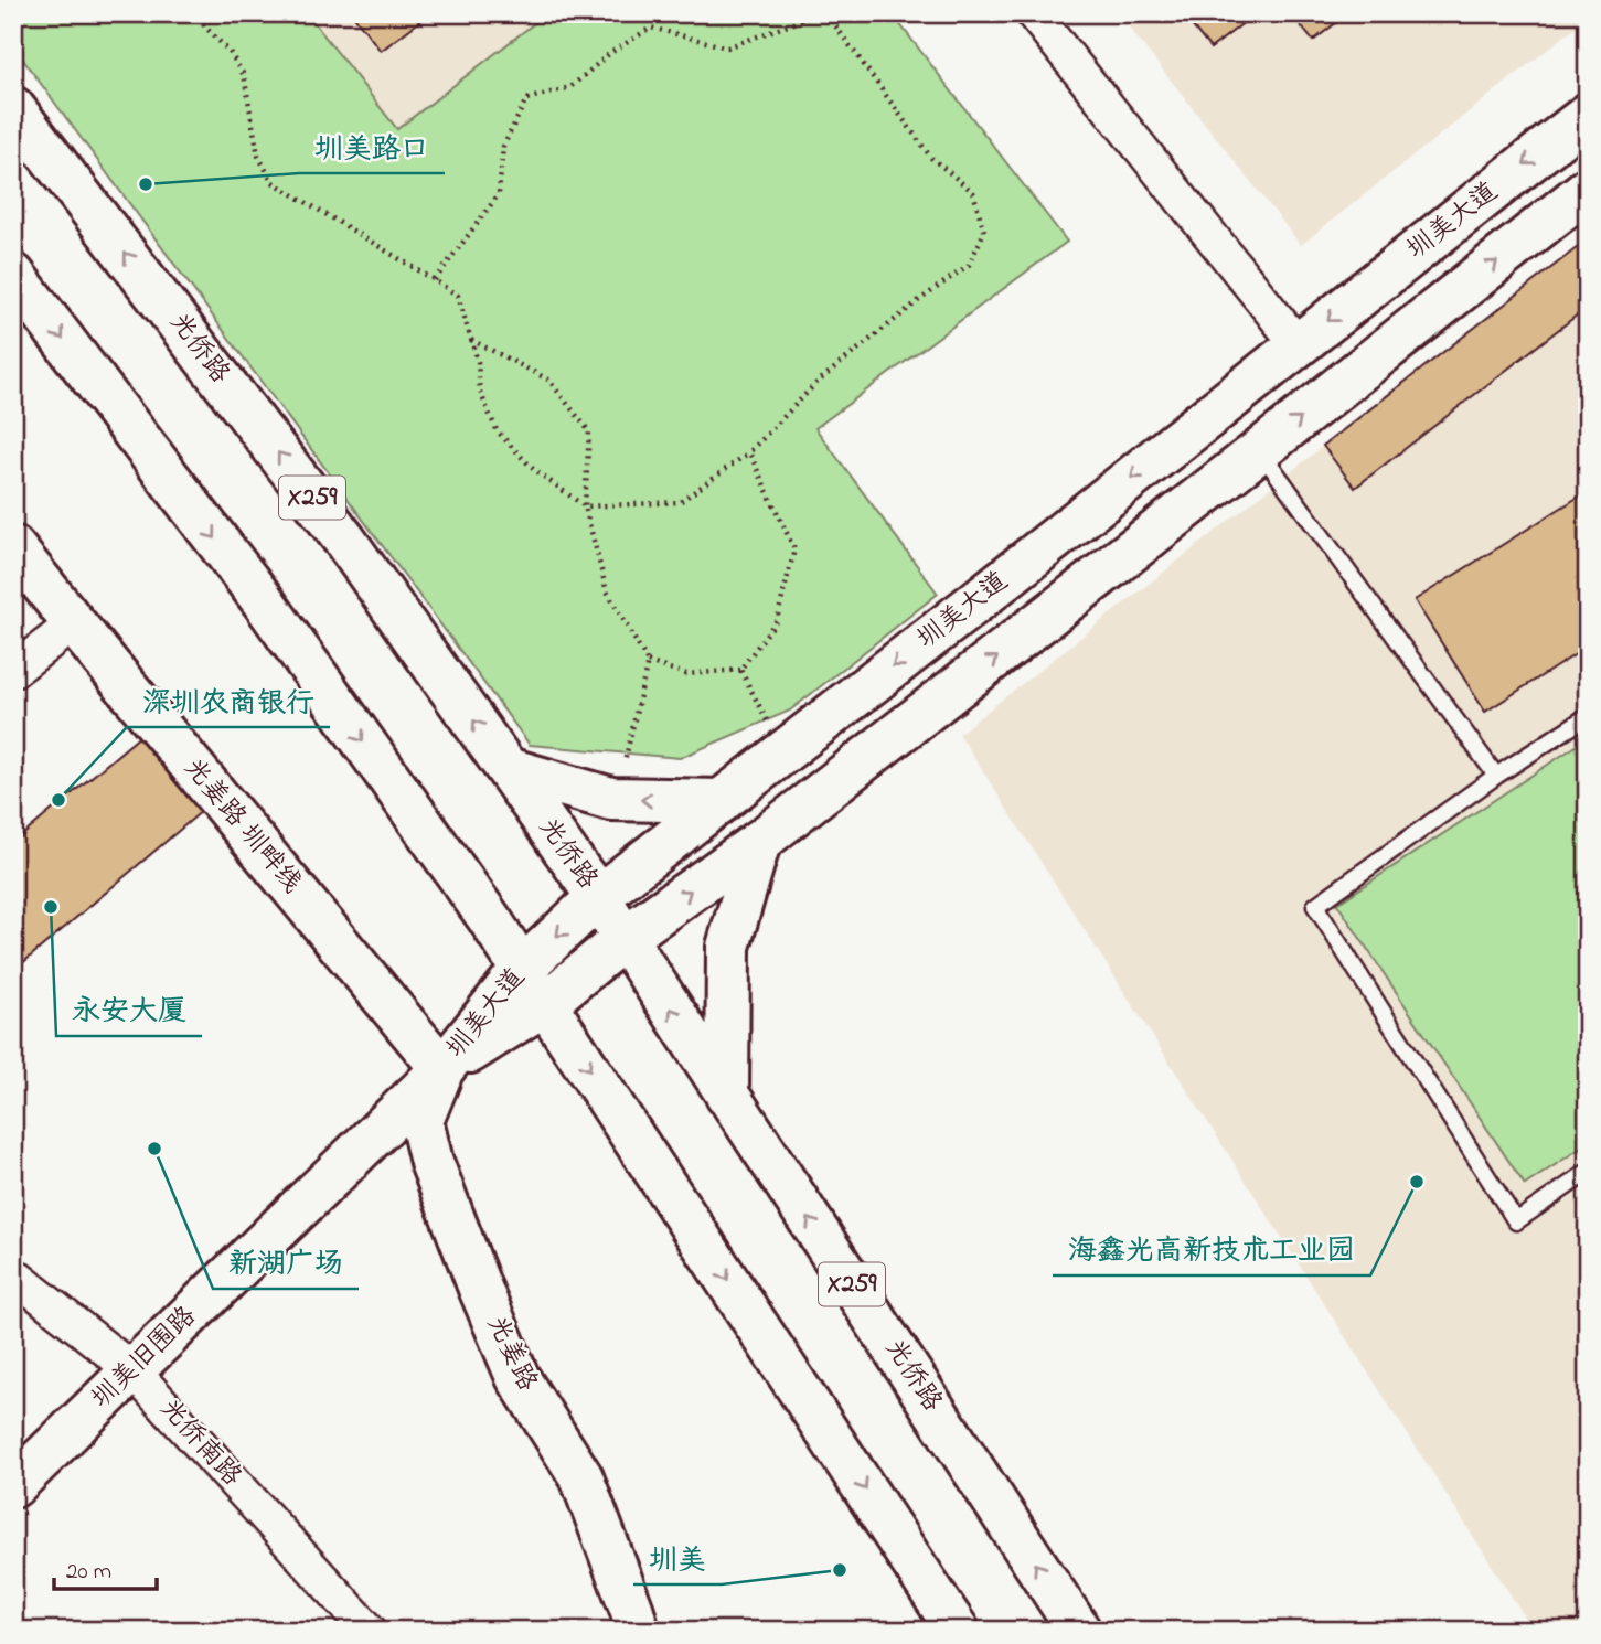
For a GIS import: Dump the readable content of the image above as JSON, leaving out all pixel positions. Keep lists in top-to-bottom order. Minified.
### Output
{"streets":{"main road":["圳美大道","光侨路","X259","光姜路 圳畔线","光姜路","圳美旧围路"],"street":["光侨南路"]},"crossings":[["圳美大道","光侨路"],["圳美大道","光姜路 圳畔线"],["圳美大道","光姜路"],["圳美大道","圳美旧围路"],["光姜路 圳畔线","光姜路"],["光姜路 圳畔线","圳美旧围路"],["光姜路","圳美旧围路"],["圳美旧围路","光侨南路"]],"places":["圳美路口","深圳农商银行","永安大厦","新湖广场","海鑫光高新技术工业园","圳美"],"scale_bar":"20 m"}
